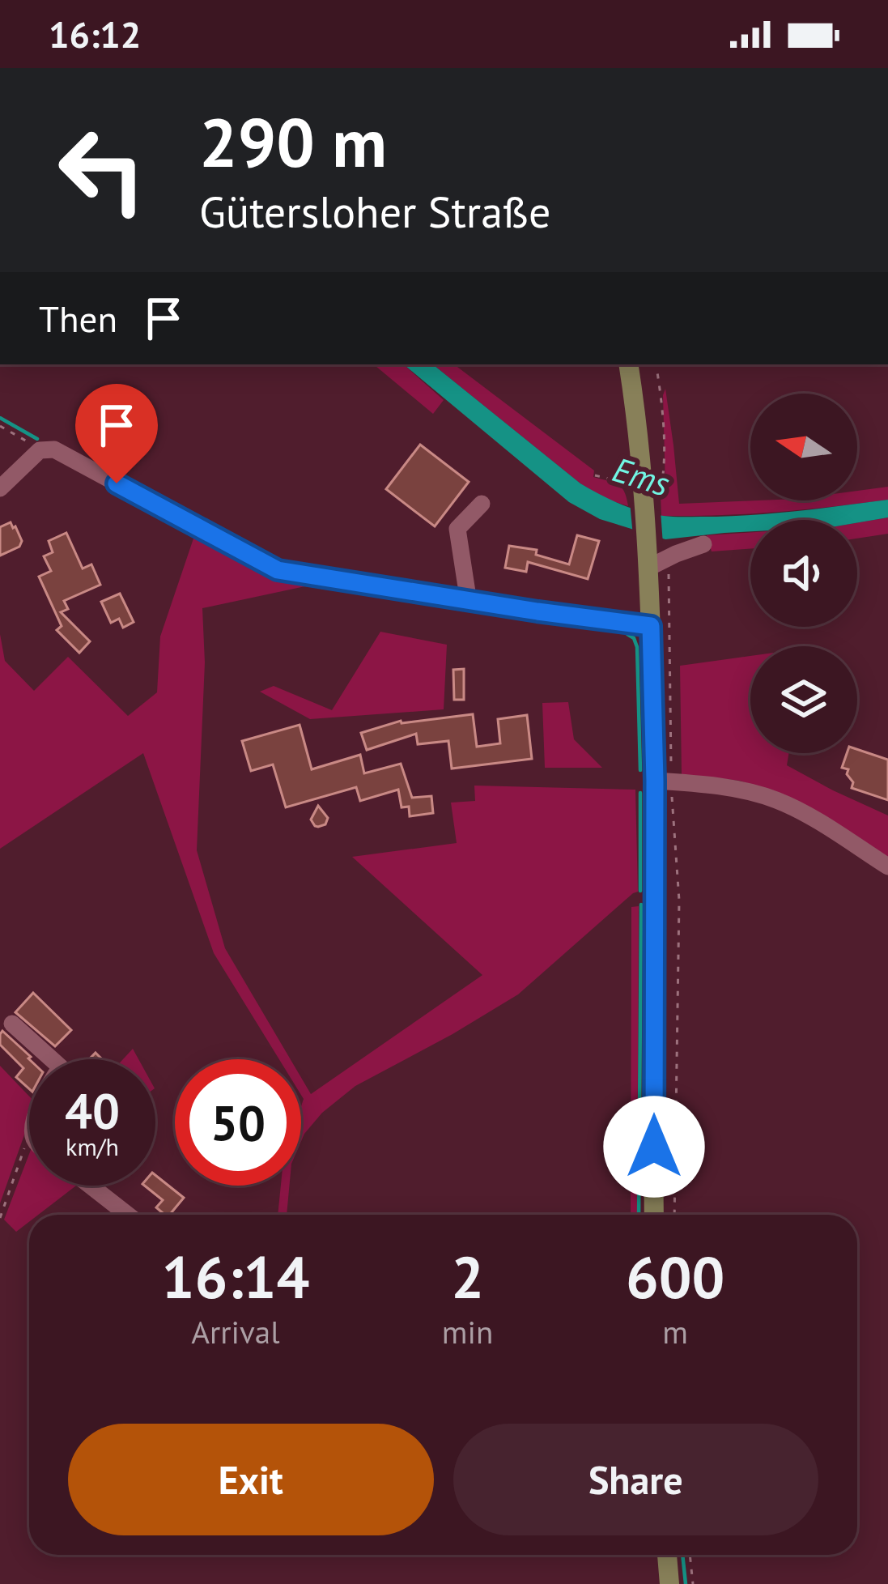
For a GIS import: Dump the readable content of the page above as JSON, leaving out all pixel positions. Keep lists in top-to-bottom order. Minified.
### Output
{"water":["Ems"],"north":"left","page":{"status":"16:12","turn":["290 m","Gütersloher Straße"],"then":"Then","speed":"40 km/h","limit":"50","eta":["16:14","Arrival","2","min","600","m"],"buttons":["Exit","Share"]}}
